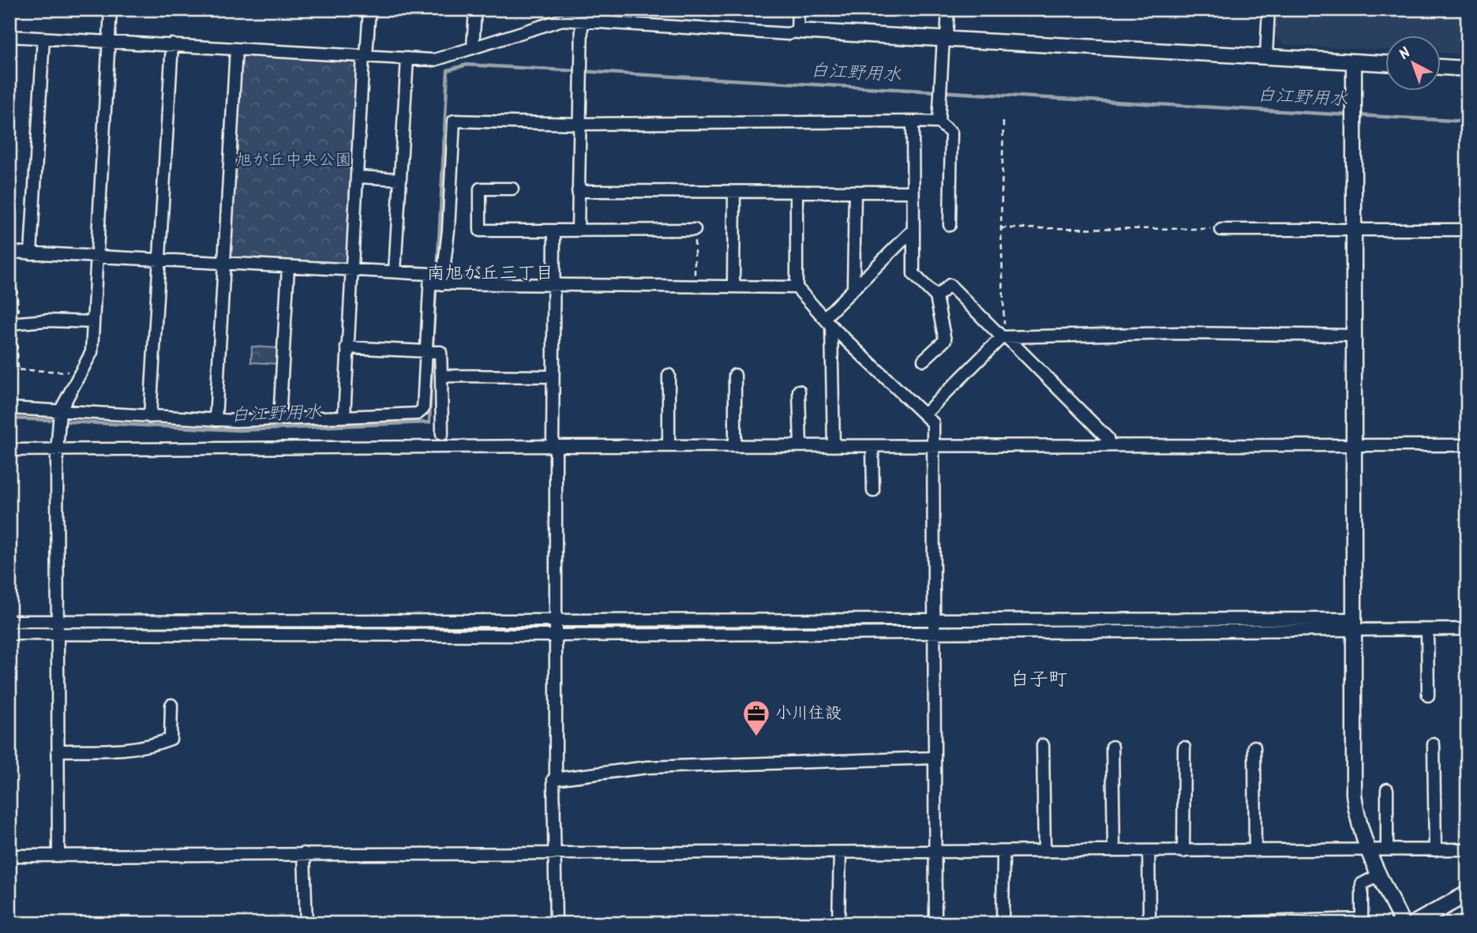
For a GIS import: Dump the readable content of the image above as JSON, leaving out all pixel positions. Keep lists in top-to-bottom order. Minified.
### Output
{"districts":["南旭が丘三丁目","白子町"],"water":["白江野用水"],"parks":["旭が丘中央公園"],"places":{"office":["小川住設"]},"north":"top left"}
